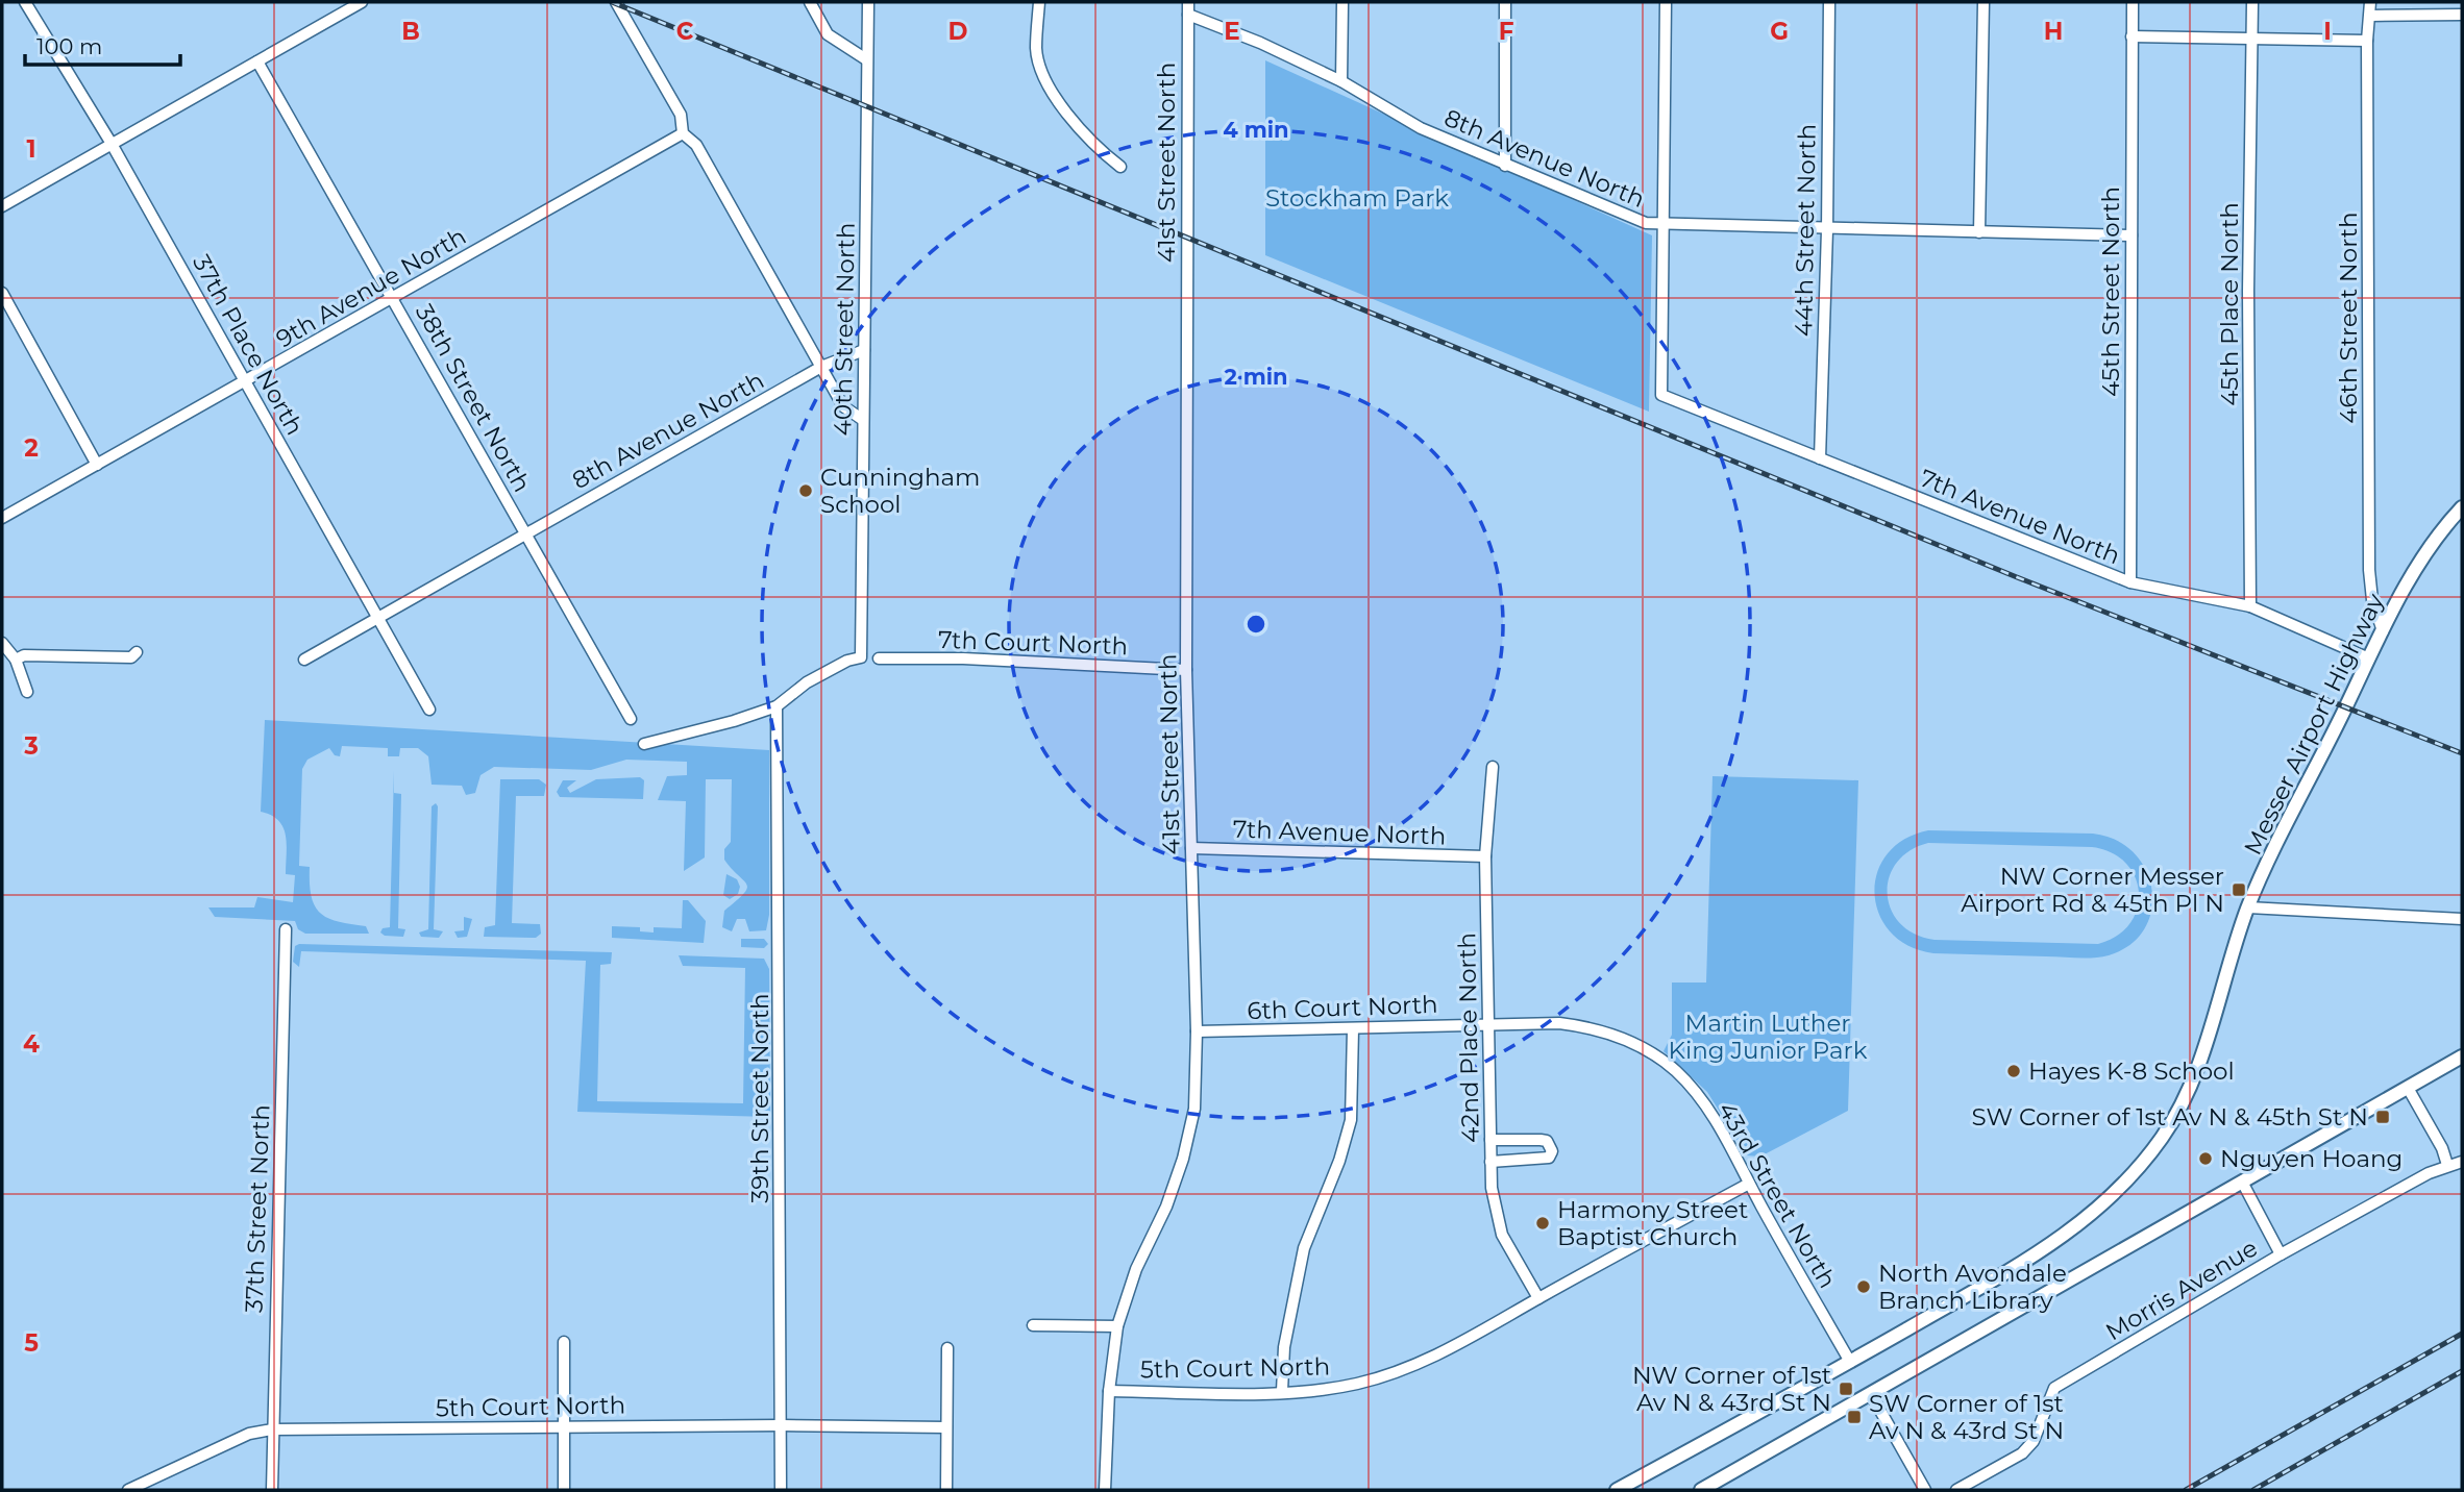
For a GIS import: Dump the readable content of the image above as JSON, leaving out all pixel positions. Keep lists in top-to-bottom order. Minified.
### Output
{"streets":{"main road":["Messer Airport Highway"],"street":["8th Avenue North","41st Street North","44th Street North","9th Avenue North","45th Street North","45th Place North","46th Street North","40th Street North","37th Place North","38th Street North","7th Avenue North","7th Court North","6th Court North","42nd Place North","39th Street North","43rd Street North","37th Street North","Morris Avenue","5th Court North"]},"crossings":[["8th Avenue North","41st Street North"],["8th Avenue North","44th Street North"],["8th Avenue North","45th Street North"],["8th Avenue North","40th Street North"],["8th Avenue North","37th Place North"],["8th Avenue North","38th Street North"],["8th Avenue North","7th Avenue North"],["41st Street North","7th Avenue North"],["41st Street North","7th Court North"],["41st Street North","6th Court North"],["41st Street North","5th Court North"],["44th Street North","7th Avenue North"],["9th Avenue North","37th Place North"],["9th Avenue North","38th Street North"],["45th Street North","7th Avenue North"],["45th Place North","7th Avenue North"],["46th Street North","Messer Airport Highway"],["40th Street North","39th Street North"],["7th Avenue North","Messer Airport Highway"],["7th Avenue North","42nd Place North"],["Messer Airport Highway","43rd Street North"],["6th Court North","42nd Place North"],["6th Court North","43rd Street North"],["42nd Place North","43rd Street North"],["42nd Place North","5th Court North"],["39th Street North","5th Court North"],["43rd Street North","5th Court North"],["37th Street North","5th Court North"]],"parks":["Stockham Park","Martin Luther King Junior Park"],"places":{"other":["Cunningham School","Hayes K-8 School","Nguyen Hoang","Harmony Street Baptist Church","North Avondale Branch Library"],"transit":["NW Corner Messer Airport Rd & 45th Pl N","SW Corner of 1st Av N & 45th St N","NW Corner of 1st Av N & 43rd St N","SW Corner of 1st Av N & 43rd St N"]},"scale_bar":"100 m","grid":{"columns":["B","C","D","E","F","G","H","I"],"rows":["1","2","3","4","5"]},"rings":["4 min","2 min"]}
